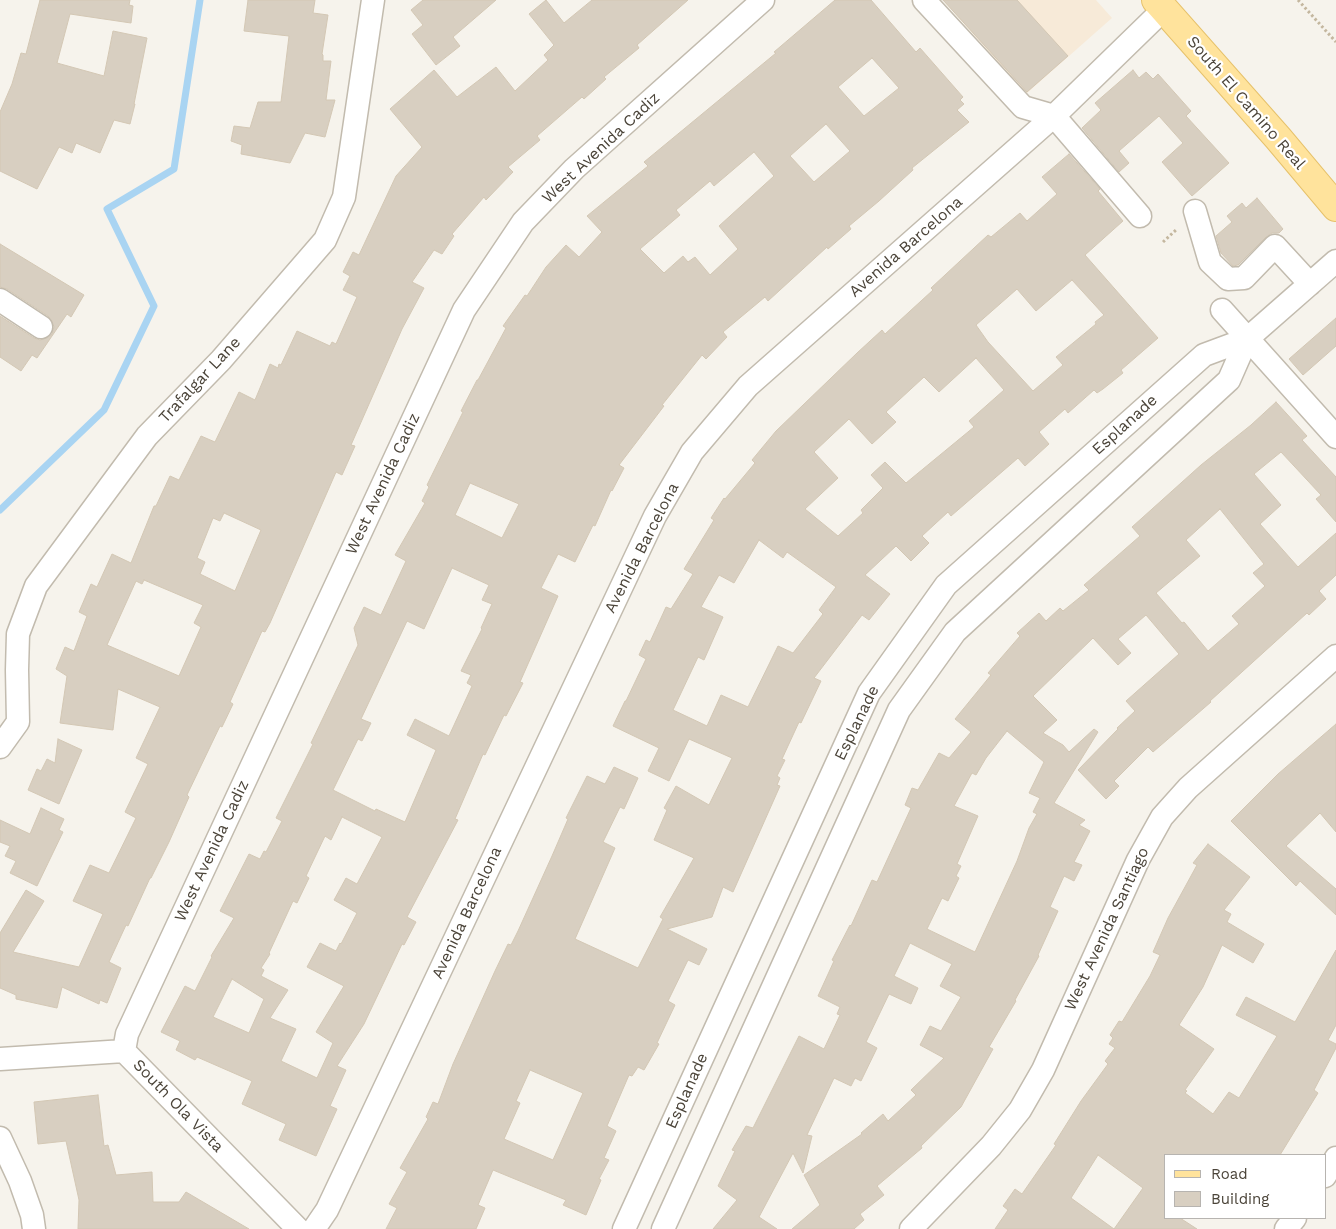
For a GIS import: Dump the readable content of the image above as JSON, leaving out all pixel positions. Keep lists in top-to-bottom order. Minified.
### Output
{"streets":{"main road":["South El Camino Real"],"street":["West Avenida Cadiz","Avenida Barcelona","Trafalgar Lane","Esplanade","West Avenida Santiago","South Ola Vista"]},"crossings":[["South El Camino Real","Avenida Barcelona"],["West Avenida Cadiz","South Ola Vista"]],"legend":["Road","Building"]}
